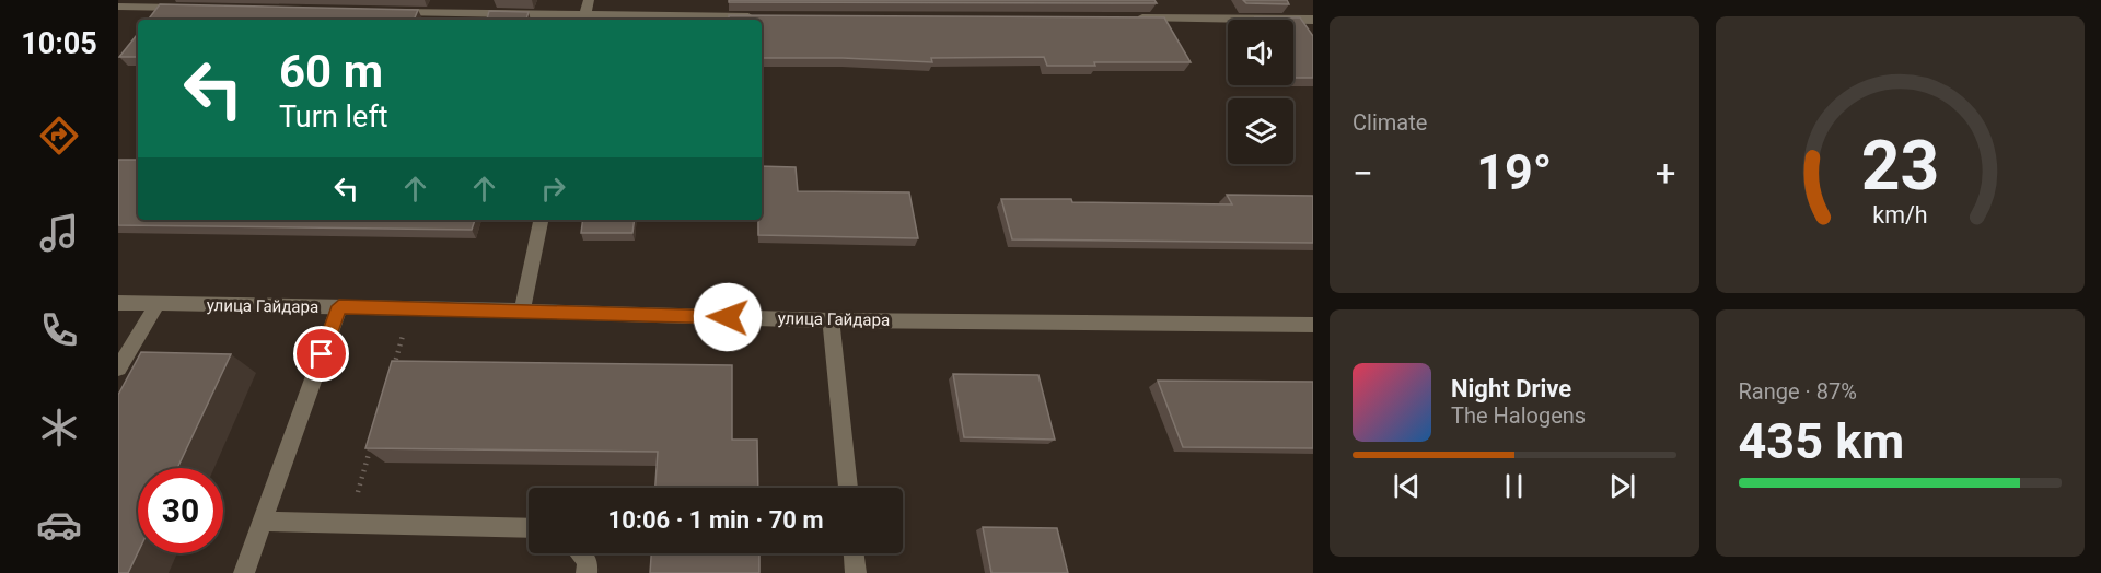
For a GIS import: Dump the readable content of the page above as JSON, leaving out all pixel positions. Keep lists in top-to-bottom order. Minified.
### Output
{"streets":{"street":["улица Гайдара"]},"page":{"tabs":"10:05","tile":["Climate",["Range · 87%","435 km"]],"turn":["60 m","Turn left"],"heat":["−","19°","+"],"song":["Night Drive","The Halogens"],"limit":"30","trip":"10:06 · 1 min · 70 m","gauge":["23","km/h"]}}
